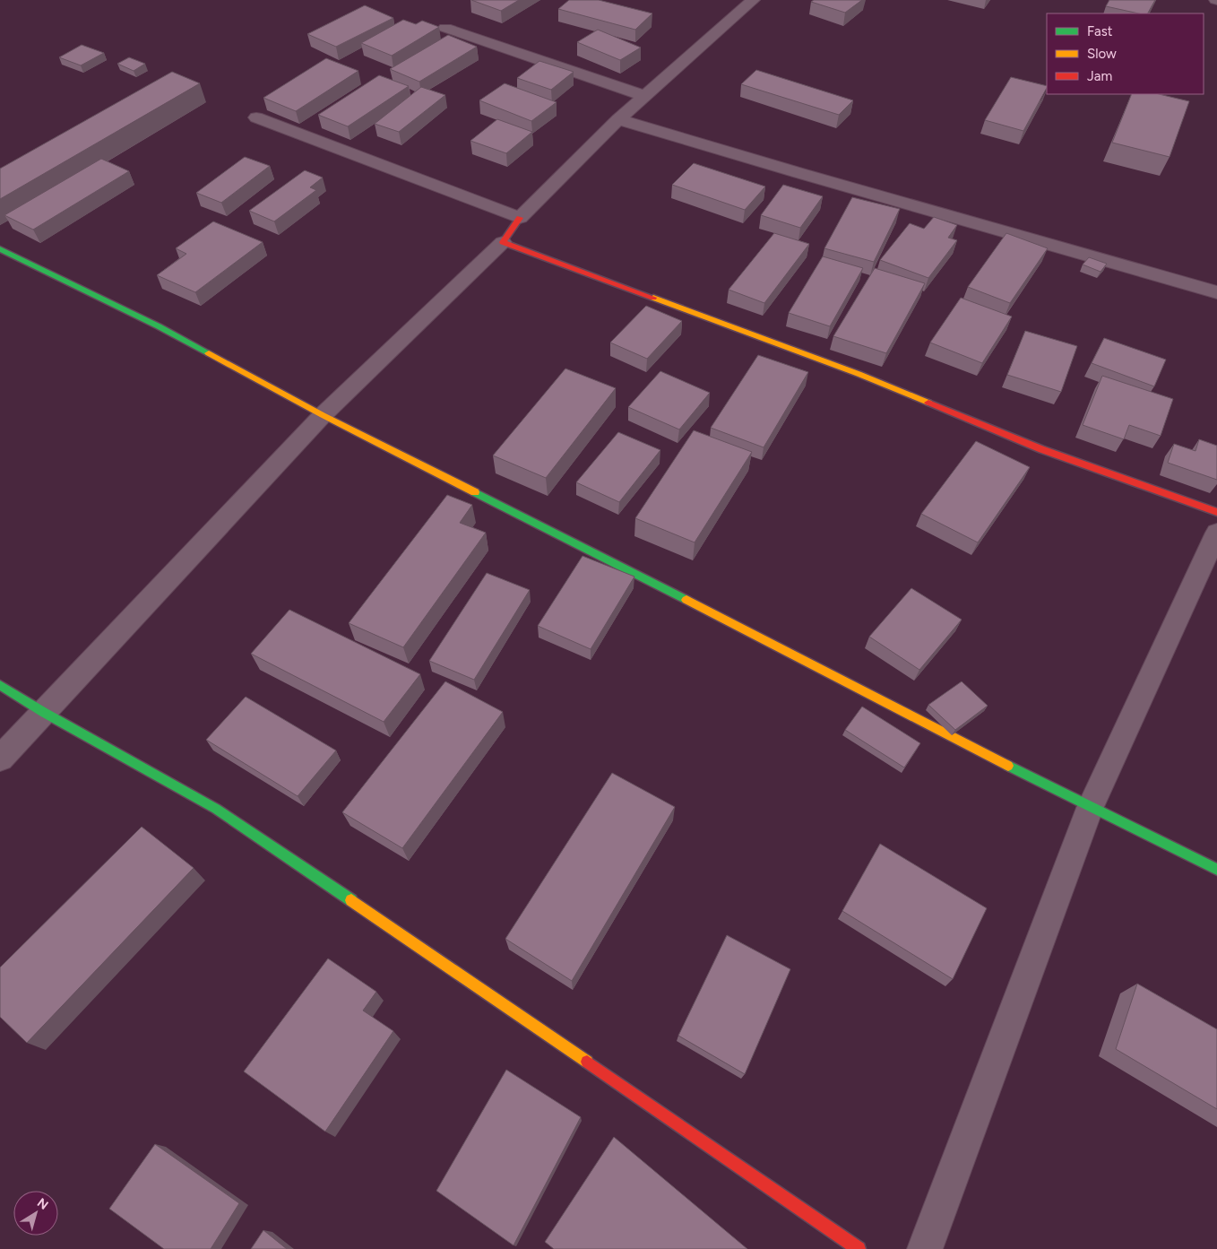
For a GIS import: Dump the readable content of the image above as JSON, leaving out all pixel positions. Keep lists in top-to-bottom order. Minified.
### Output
{"legend":["Fast","Slow","Jam"],"north":"top right"}
